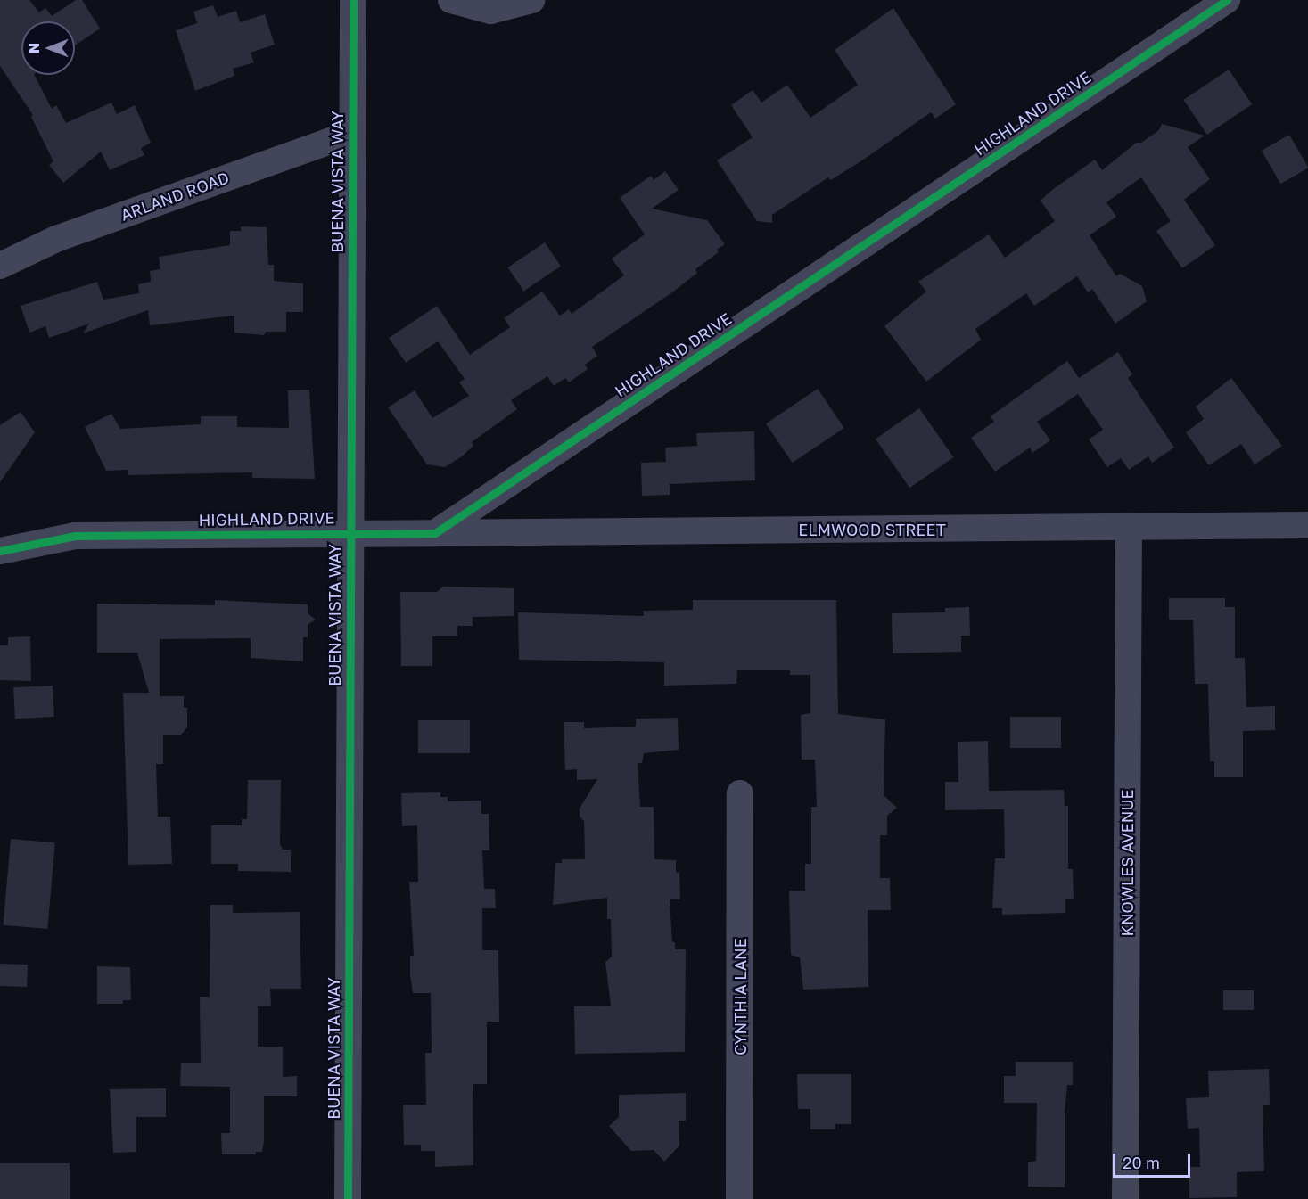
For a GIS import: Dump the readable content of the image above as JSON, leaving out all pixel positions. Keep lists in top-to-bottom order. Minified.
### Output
{"streets":{"street":["HIGHLAND DRIVE","BUENA VISTA WAY","ARLAND ROAD","ELMWOOD STREET","KNOWLES AVENUE","CYNTHIA LANE"]},"crossings":[["HIGHLAND DRIVE","BUENA VISTA WAY"],["HIGHLAND DRIVE","ELMWOOD STREET"],["BUENA VISTA WAY","ARLAND ROAD"],["ELMWOOD STREET","KNOWLES AVENUE"]],"scale_bar":"20 m","north":"left"}
